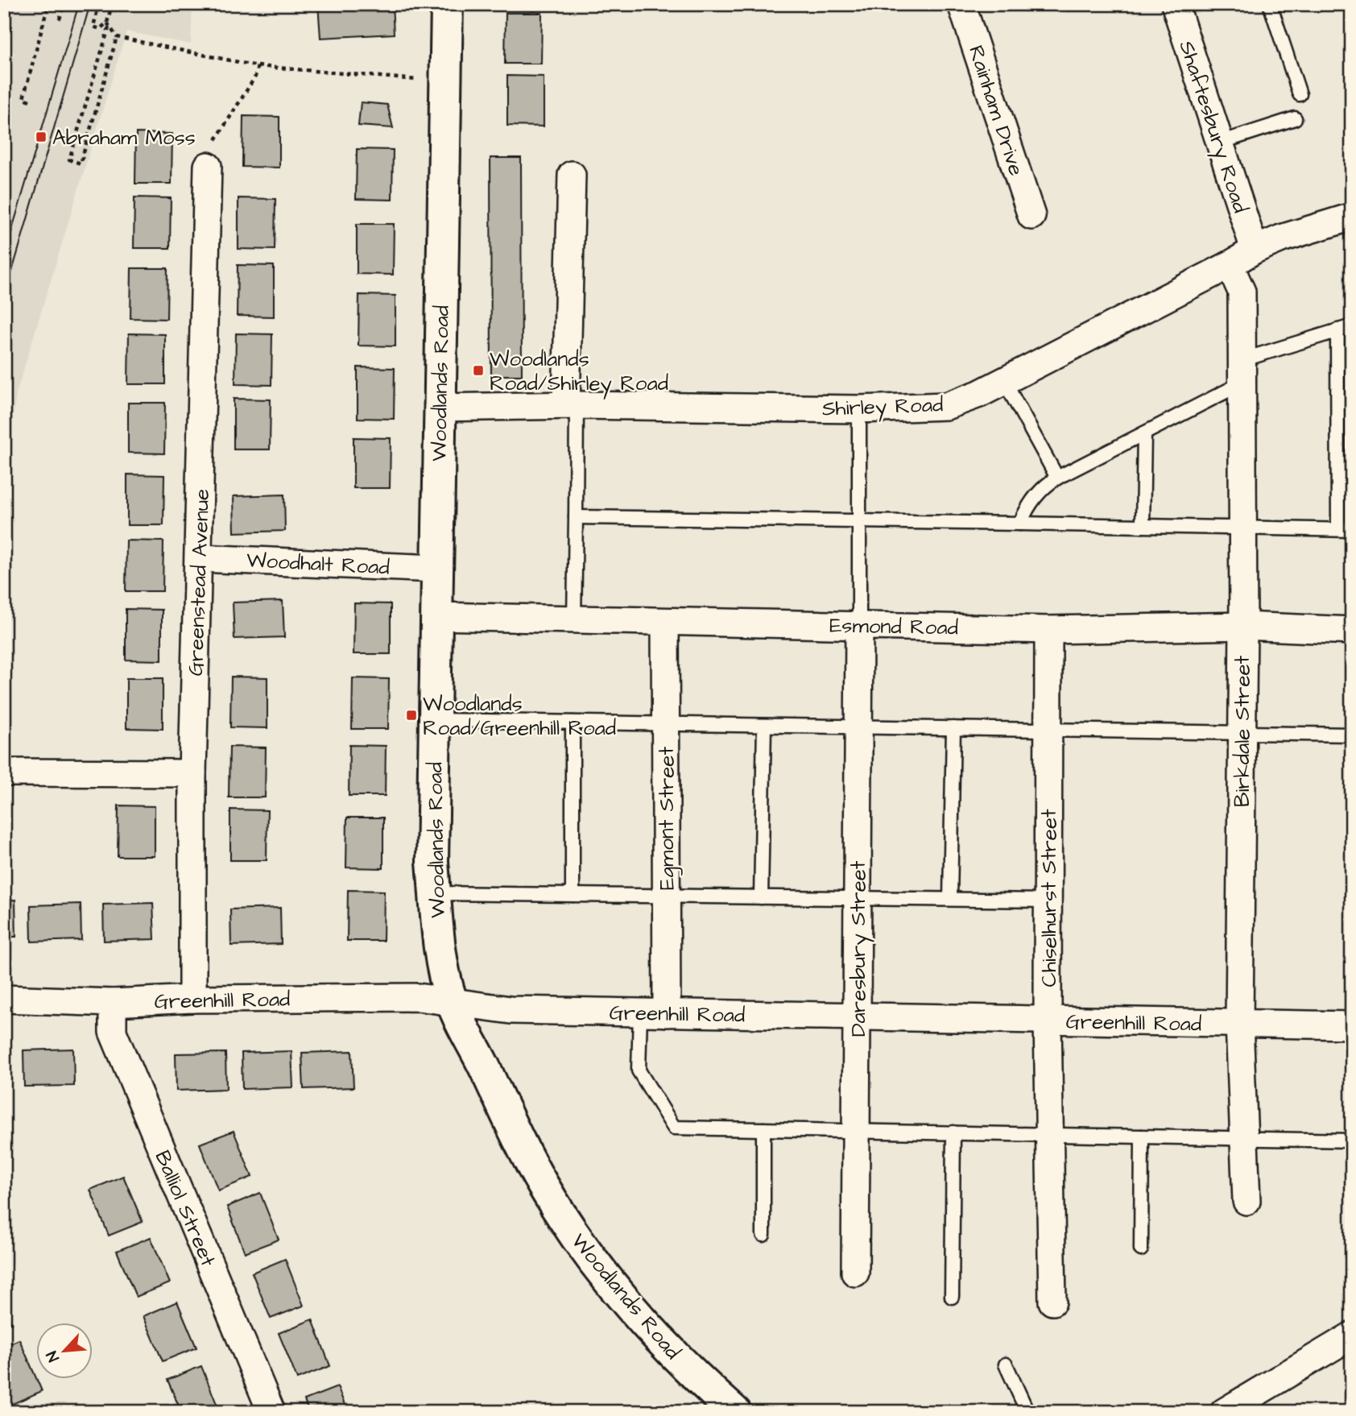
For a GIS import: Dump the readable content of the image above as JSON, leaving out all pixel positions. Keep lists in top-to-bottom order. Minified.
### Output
{"streets":{"street":["Rainham Drive","Shaftesbury Road","Woodlands Road","Shirley Road","Woodhalt Road","Greenstead Avenue","Esmond Road","Birkdale Street","Egmont Street","Chiselhurst Street","Daresbury Street","Greenhill Road","Balliol Street"]},"crossings":[["Shaftesbury Road","Shirley Road"],["Woodlands Road","Shirley Road"],["Woodlands Road","Woodhalt Road"],["Woodlands Road","Esmond Road"],["Woodlands Road","Greenhill Road"],["Shirley Road","Birkdale Street"],["Woodhalt Road","Greenstead Avenue"],["Greenstead Avenue","Greenhill Road"],["Esmond Road","Birkdale Street"],["Esmond Road","Egmont Street"],["Esmond Road","Chiselhurst Street"],["Esmond Road","Daresbury Street"],["Birkdale Street","Greenhill Road"],["Egmont Street","Greenhill Road"],["Chiselhurst Street","Greenhill Road"],["Daresbury Street","Greenhill Road"],["Greenhill Road","Balliol Street"]],"places":{"transit":["Abraham Moss","Woodlands Road/Shirley Road","Woodlands Road/Greenhill Road"]},"north":"bottom left"}
